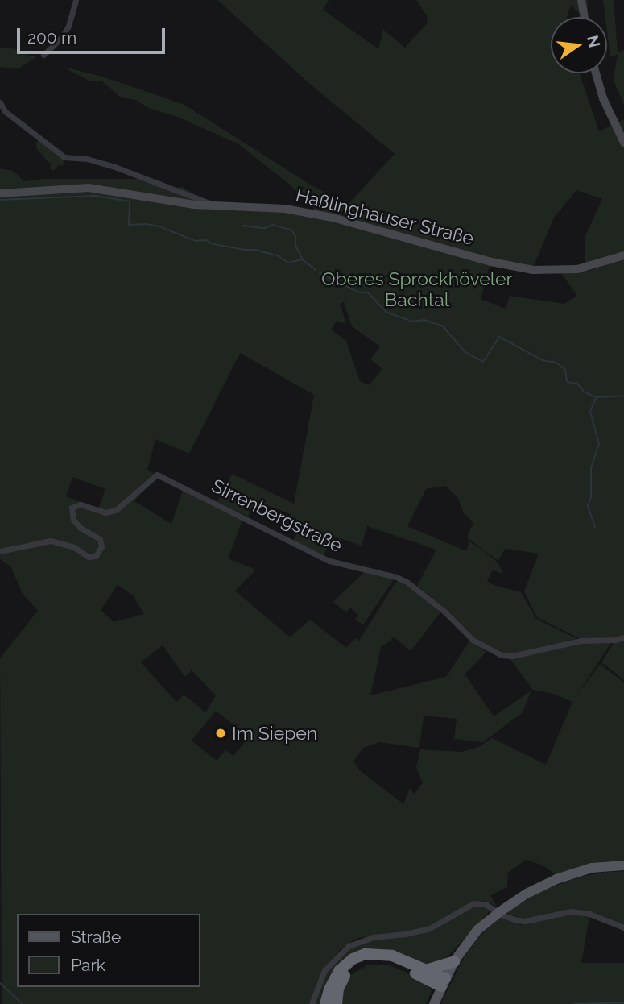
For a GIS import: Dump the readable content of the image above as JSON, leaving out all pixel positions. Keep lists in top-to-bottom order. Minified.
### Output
{"streets":{"main road":["Haßlinghauser Straße"],"street":["Sirrenbergstraße"]},"parks":["Oberes Sprockhöveler Bachtal"],"places":["Im Siepen"],"legend":["Straße","Park"],"scale_bar":"200 m","north":"right"}
